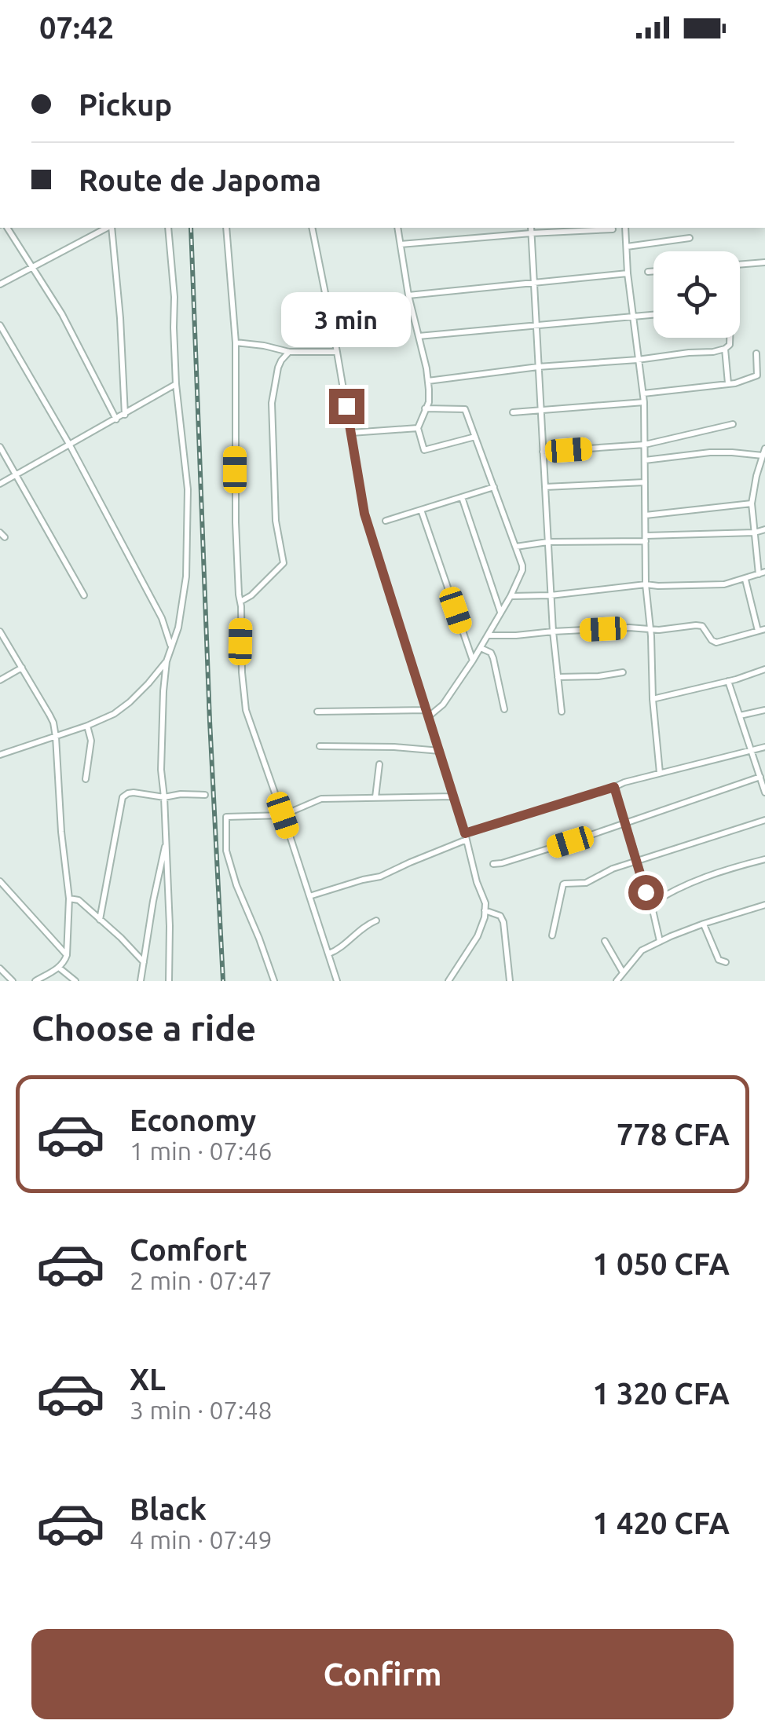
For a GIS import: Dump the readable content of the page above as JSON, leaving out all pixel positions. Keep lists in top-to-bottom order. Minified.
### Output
{"page":{"status":"07:42","banner":["Pickup","Route de Japoma"],"bubble":"3 min","heading":"Choose a ride","list":[{"name":"Economy","note":"1 min · 07:46","value":"778 CFA"},{"name":"Comfort","note":"2 min · 07:47","value":"1 050 CFA"},{"name":"XL","note":"3 min · 07:48","value":"1 320 CFA"},{"name":"Black","note":"4 min · 07:49","value":"1 420 CFA"}],"buttons":"Confirm"}}
